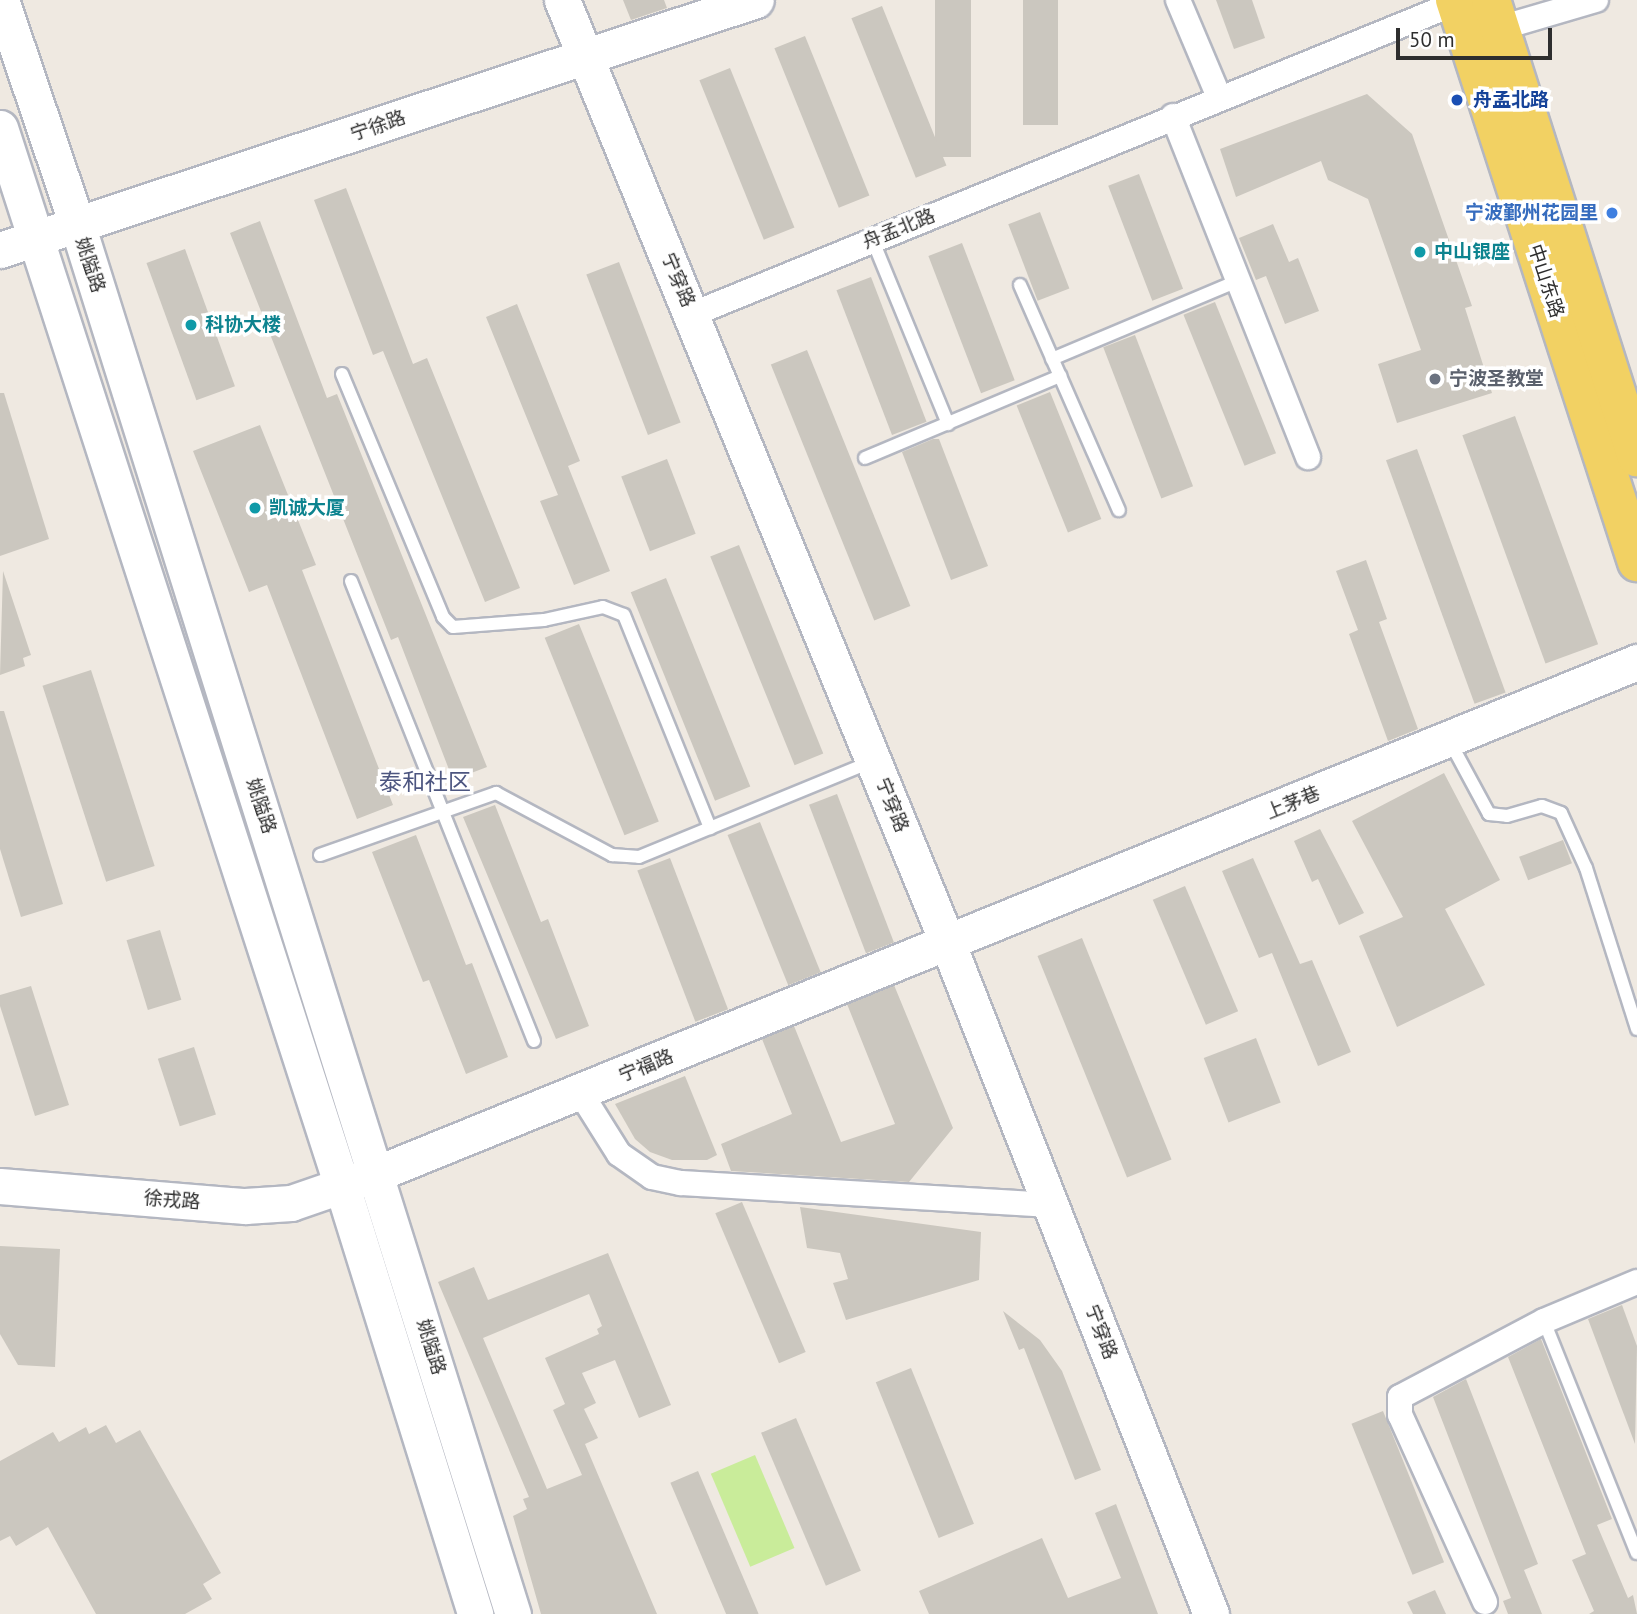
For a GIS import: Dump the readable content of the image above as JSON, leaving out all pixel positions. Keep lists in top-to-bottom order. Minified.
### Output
{"streets":{"main road":["中山东路"],"street":["宁徐路","舟孟北路","姚隘路","宁穿路","上茅巷","宁福路","徐戎路"]},"crossings":[["宁徐路","姚隘路"],["宁徐路","宁穿路"],["舟孟北路","宁穿路"],["舟孟北路","中山东路"],["姚隘路","宁福路"],["姚隘路","徐戎路"],["宁穿路","上茅巷"],["宁穿路","宁福路"],["上茅巷","宁福路"],["宁福路","徐戎路"]],"districts":["泰和社区"],"places":["舟孟北路","宁波鄞州花园里","中山银座","科协大楼","宁波圣教堂","凯诚大厦"],"scale_bar":"50 m"}
